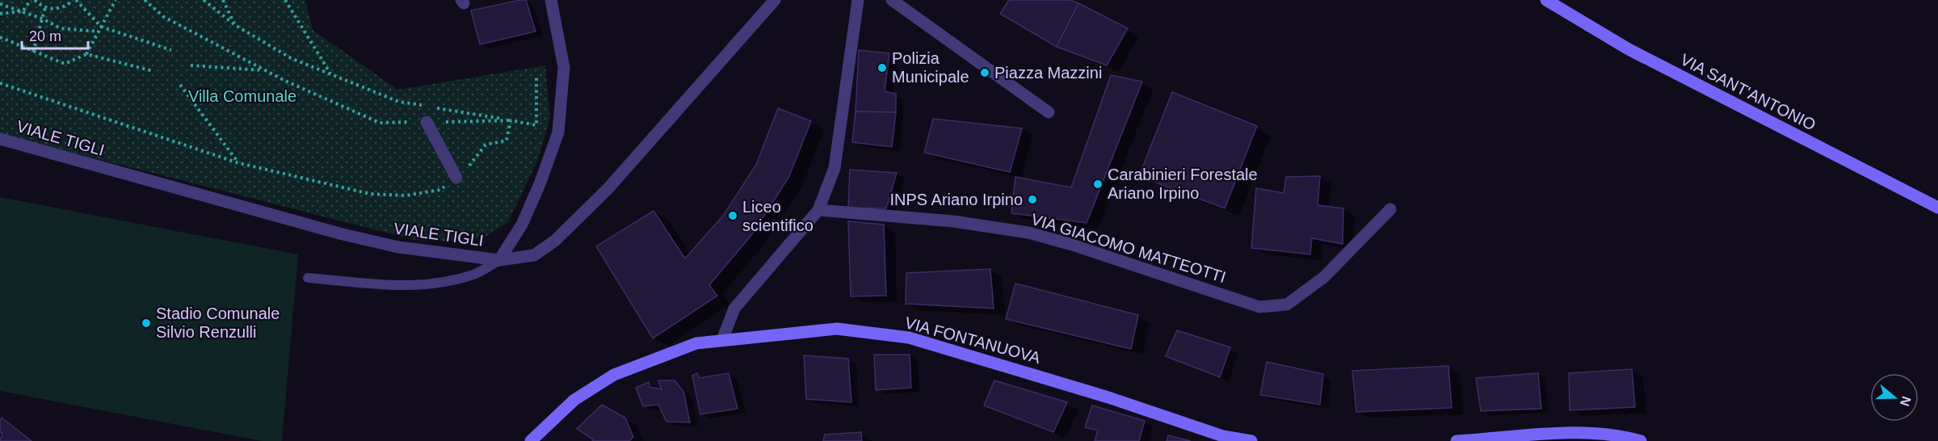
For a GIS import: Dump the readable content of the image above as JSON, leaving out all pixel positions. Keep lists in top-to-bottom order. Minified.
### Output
{"streets":{"street":["VIA SANT'ANTONIO","VIALE TIGLI","VIA GIACOMO MATTEOTTI","VIA FONTANUOVA"]},"parks":["Villa Comunale"],"places":["Polizia Municipale","Piazza Mazzini","Carabinieri Forestale Ariano Irpino","INPS Ariano Irpino","Liceo scientifico","Stadio Comunale Silvio Renzulli"],"scale_bar":"20 m","north":"right"}
